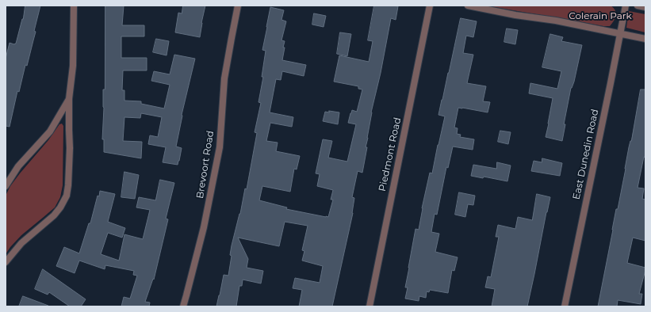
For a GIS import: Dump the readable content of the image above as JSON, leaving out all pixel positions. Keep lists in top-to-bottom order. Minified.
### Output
{"streets":{"street":["Piedmont Road","East Dunedin Road","Brevoort Road"]},"parks":["Colerain Park"]}
